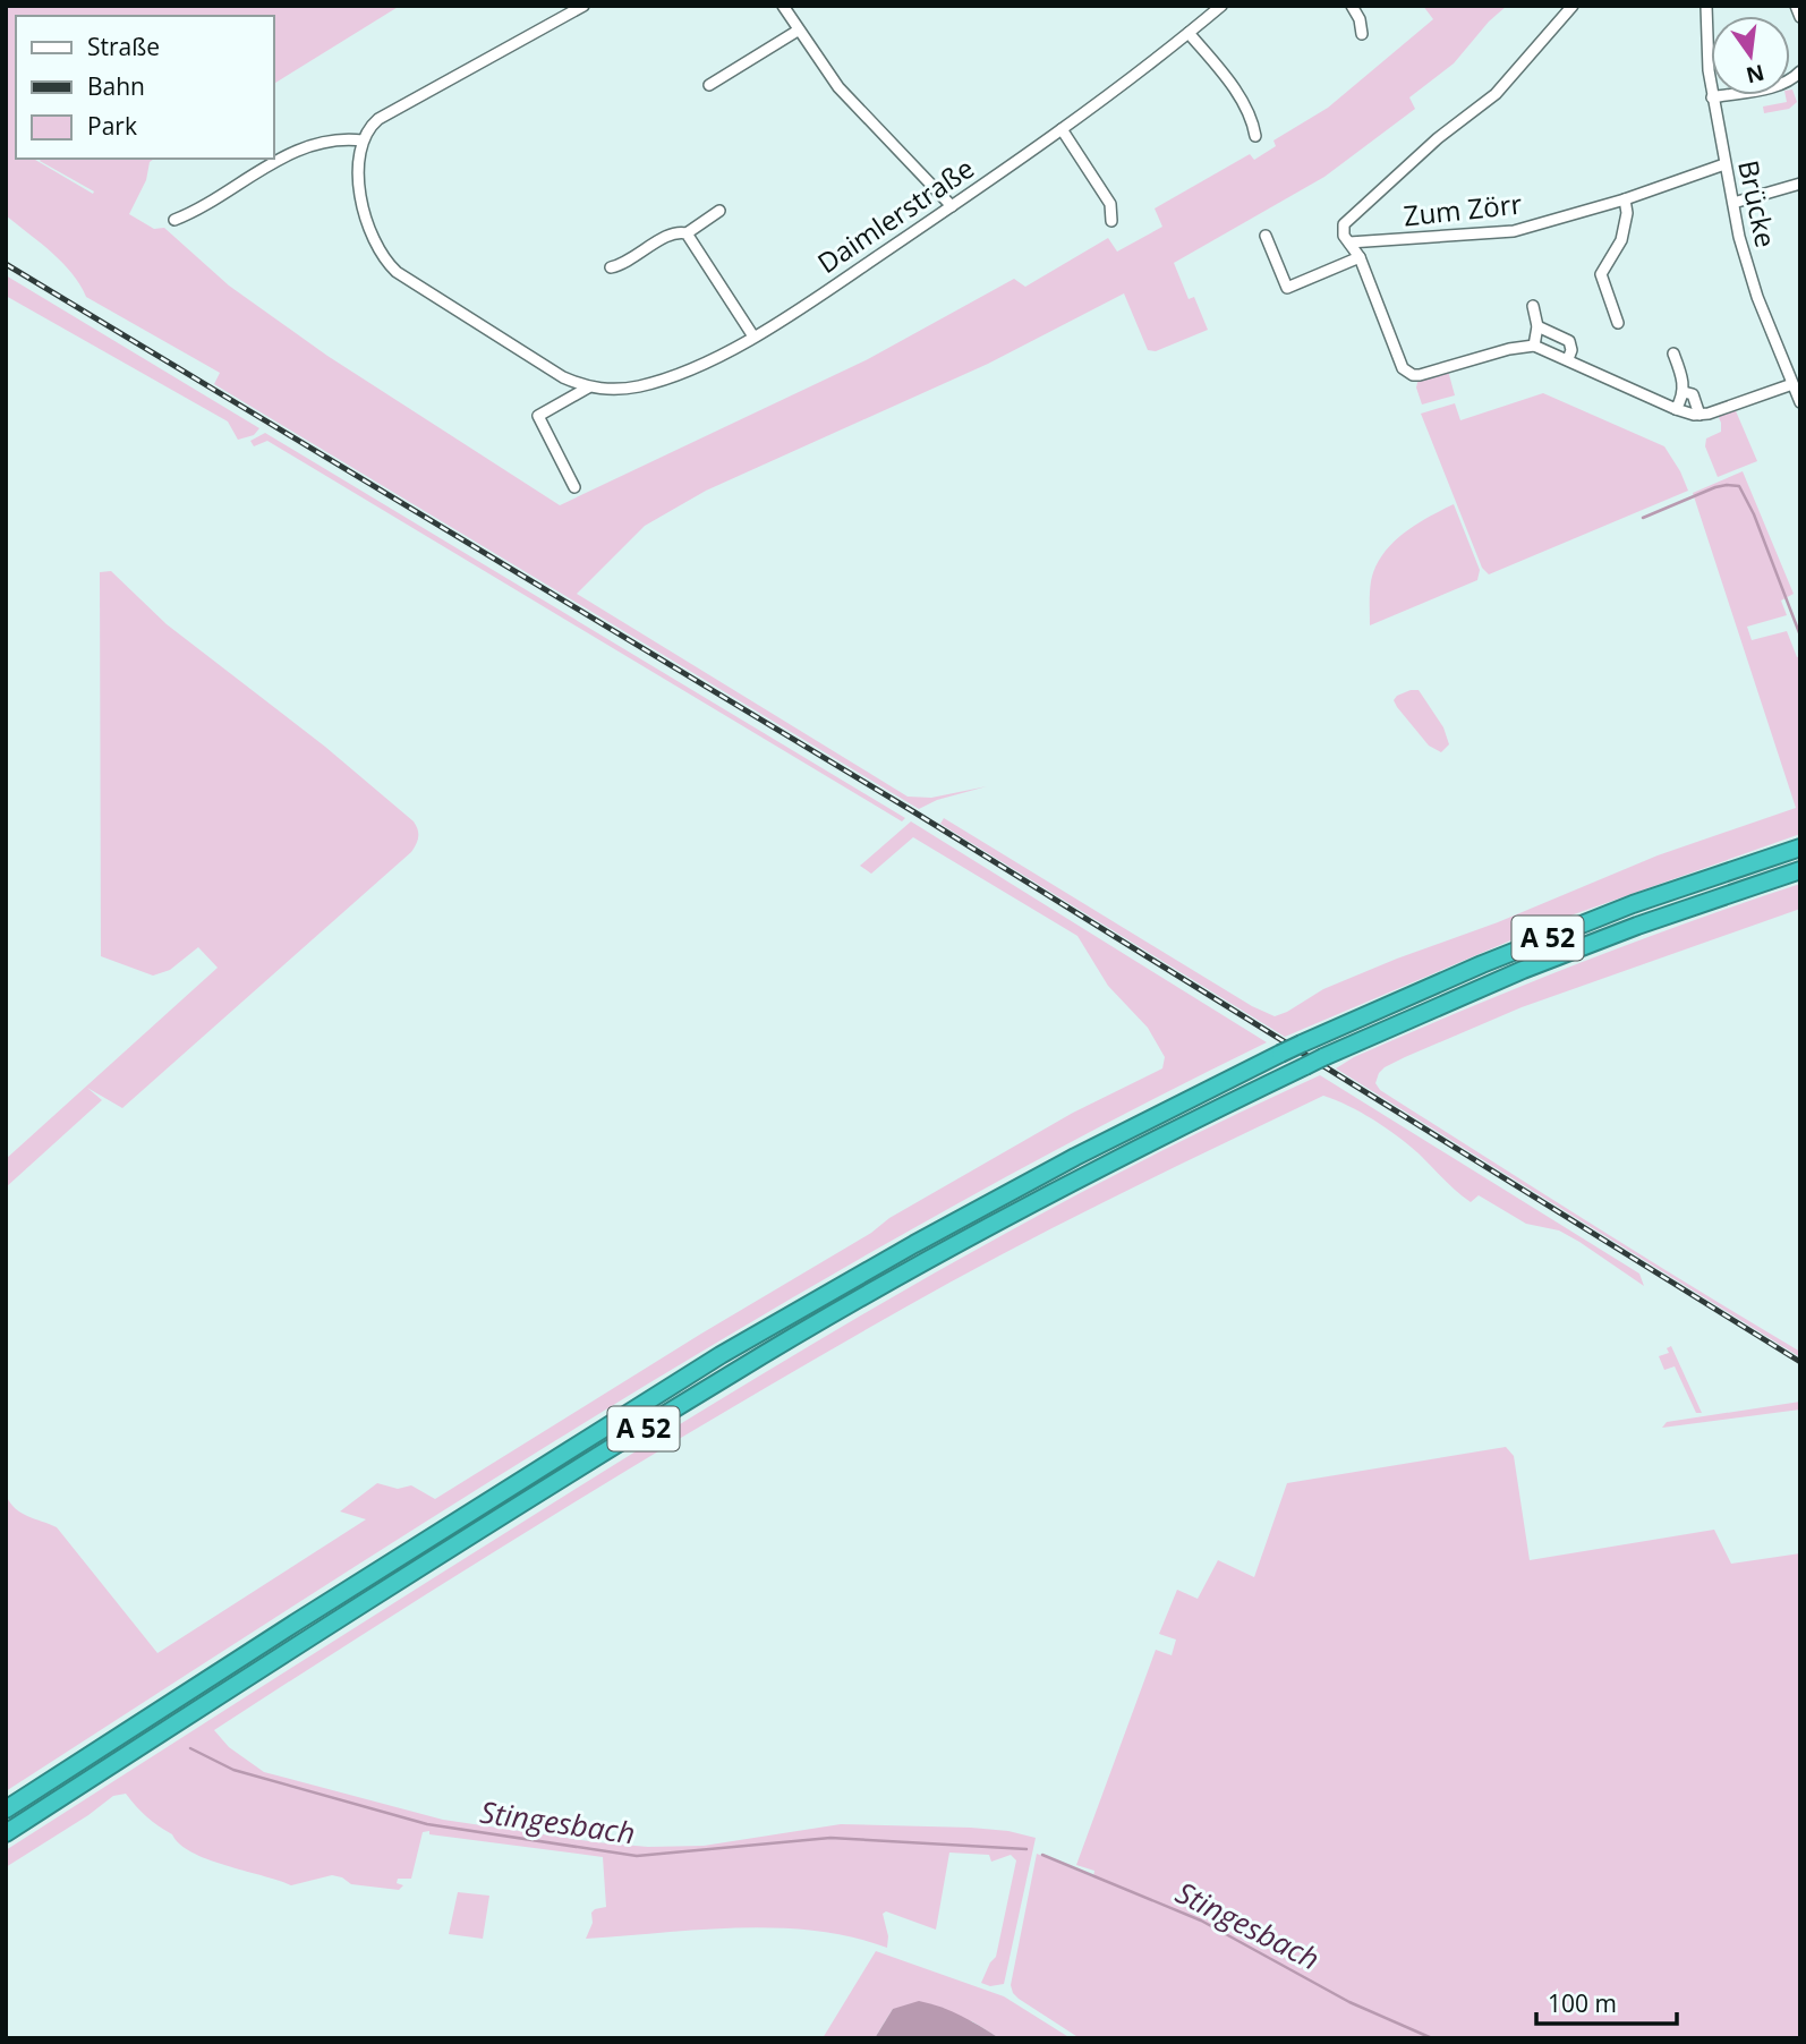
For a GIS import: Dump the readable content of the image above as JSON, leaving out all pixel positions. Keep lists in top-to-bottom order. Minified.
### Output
{"streets":{"highway":["A 52"],"street":["Brücke","Zum Zörr","Daimlerstraße"]},"crossings":[["Brücke","Zum Zörr"]],"water":["Stingesbach"],"legend":["Straße","Bahn","Park"],"scale_bar":"100 m","north":"bottom"}
